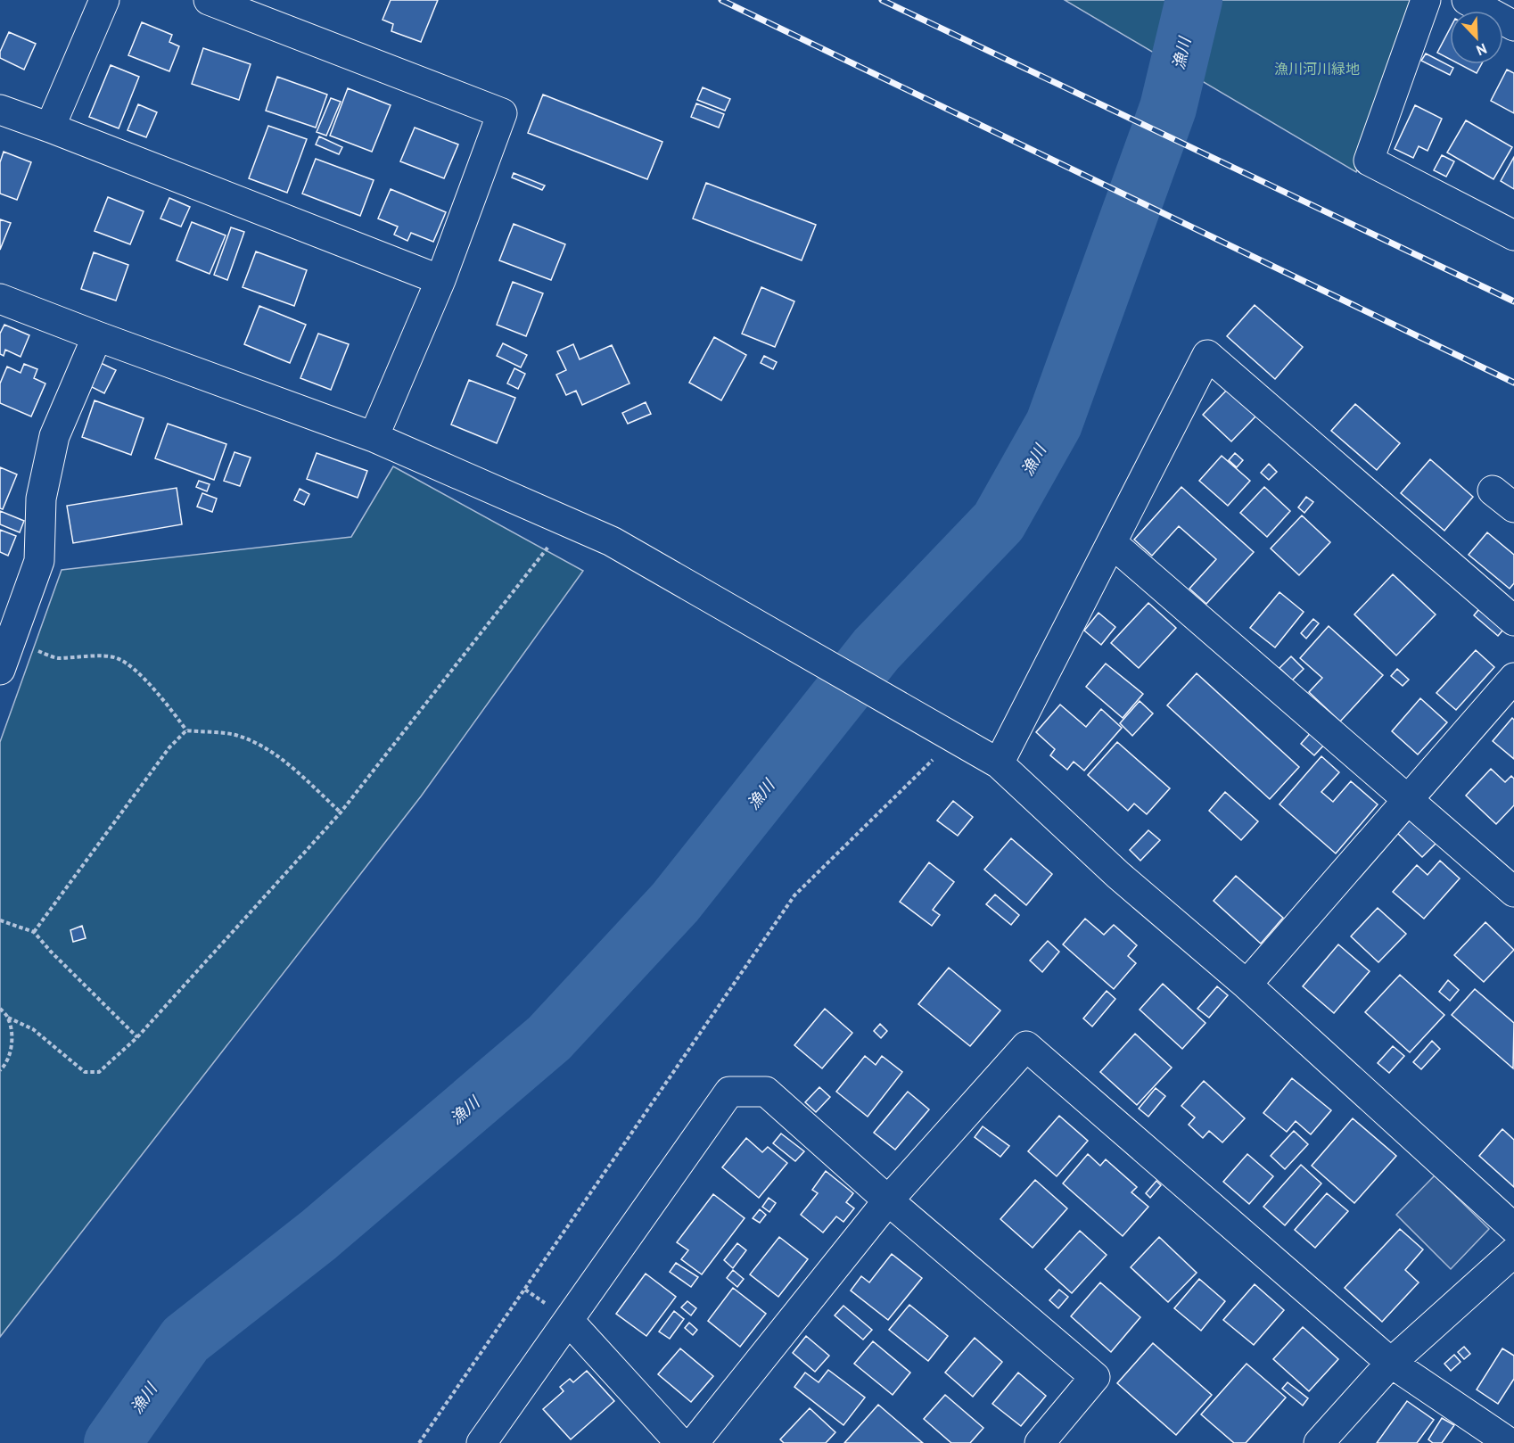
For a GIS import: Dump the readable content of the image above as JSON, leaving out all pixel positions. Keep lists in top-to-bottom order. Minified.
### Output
{"water":["漁川"],"parks":["漁川河川緑地"],"north":"bottom right"}
